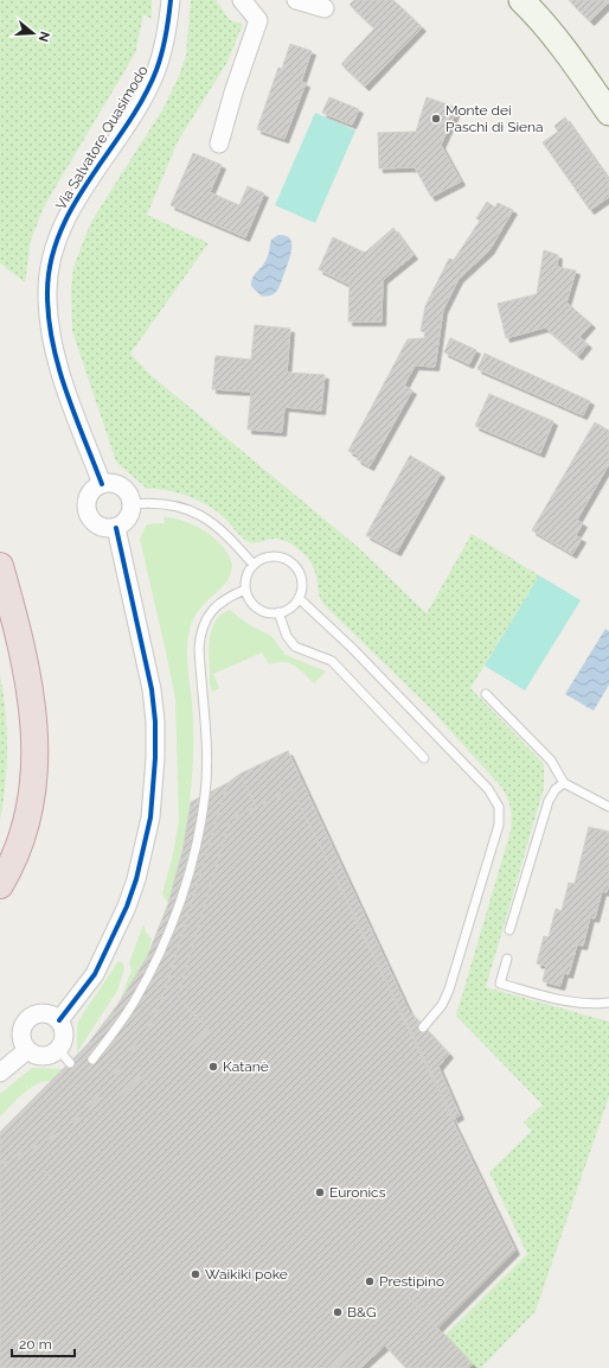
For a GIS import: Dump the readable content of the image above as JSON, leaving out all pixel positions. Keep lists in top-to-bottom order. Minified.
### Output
{"streets":{"street":["Via Salvatore Quasimodo"]},"places":["Monte dei Paschi di Siena","Katanè","Euronics","Waikiki poke","Prestipino","B&G"],"scale_bar":"20 m","north":"right"}
